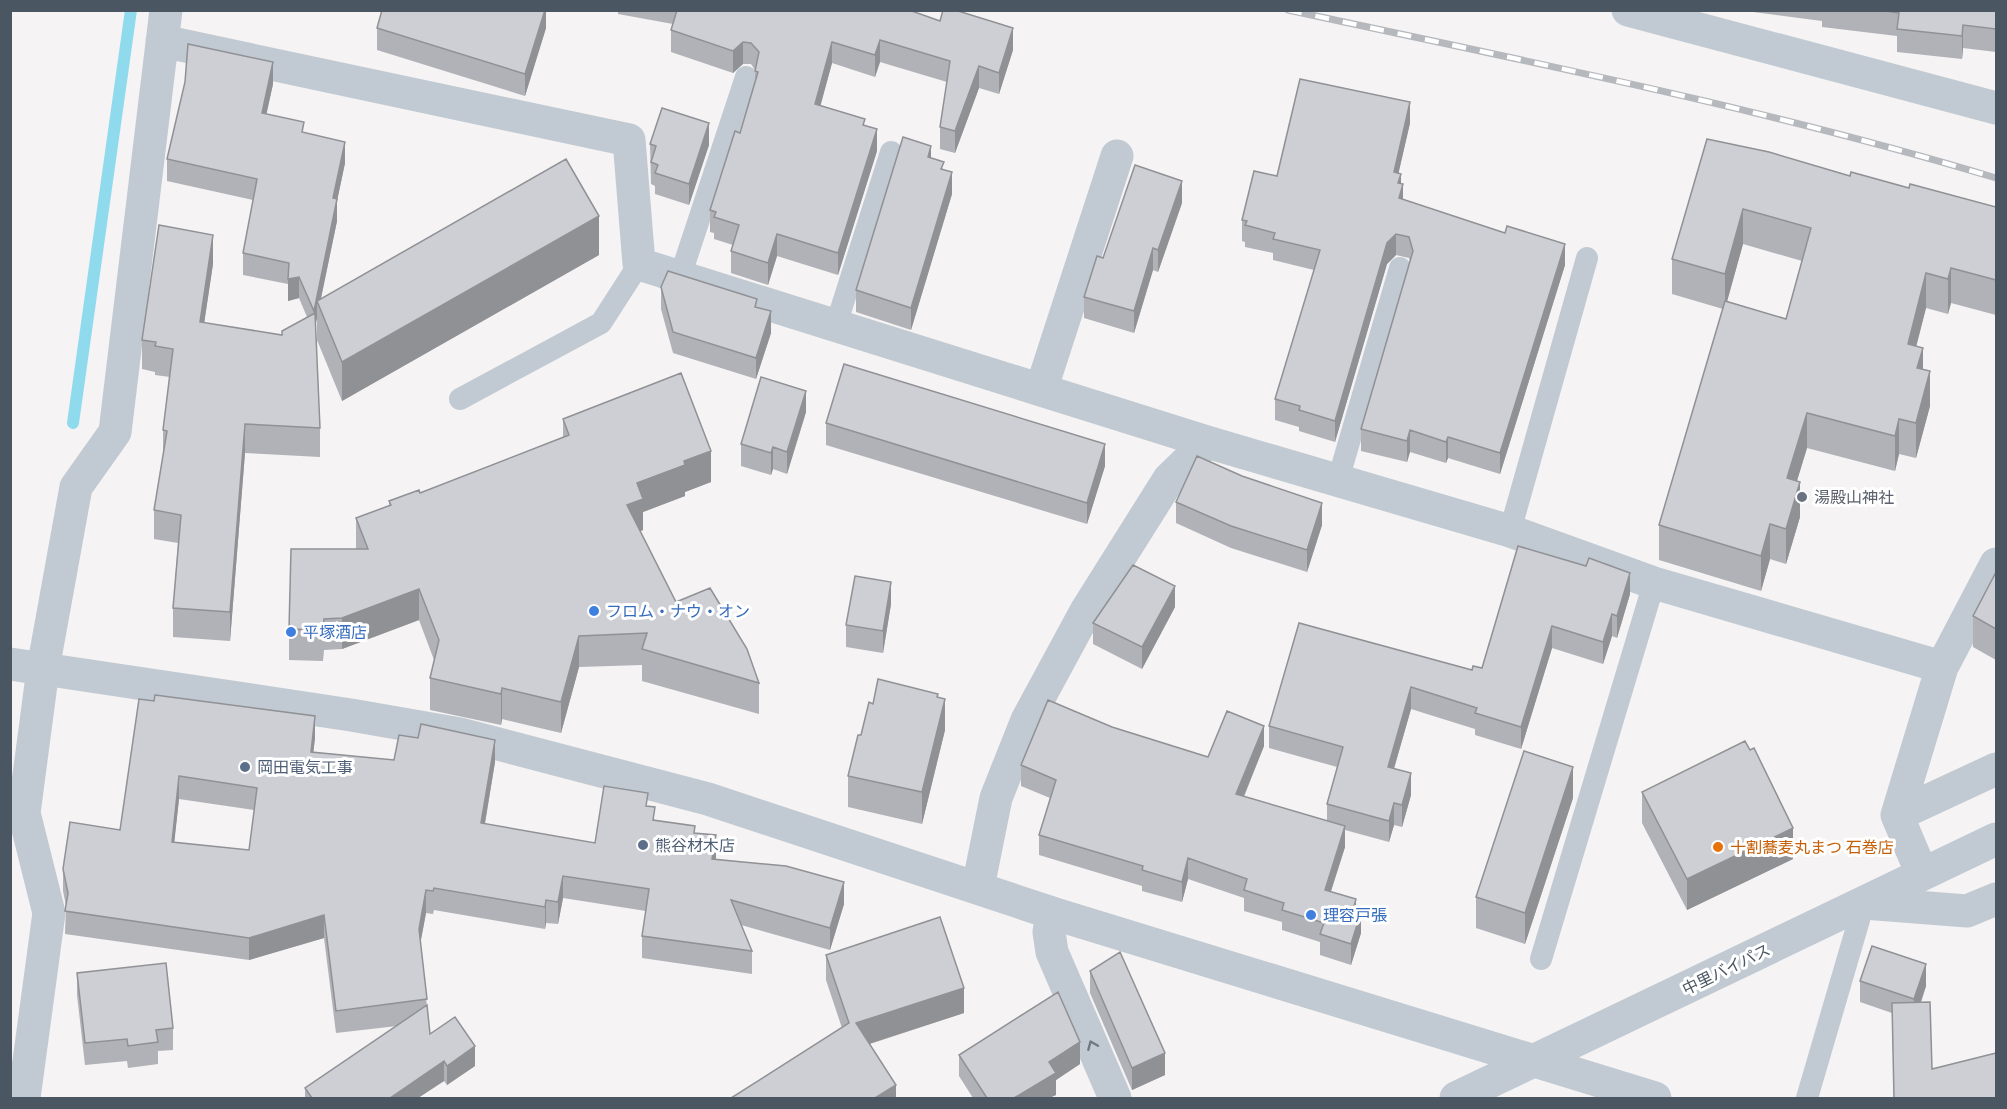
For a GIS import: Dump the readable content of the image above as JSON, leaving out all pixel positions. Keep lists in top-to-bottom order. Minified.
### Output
{"streets":{"street":["中里バイパス"]},"places":["湯殿山神社","フロム・ナウ・オン","平塚酒店","岡田電気工事","熊谷材木店","十割蕎麦丸まつ 石巻店","理容戸張"]}
